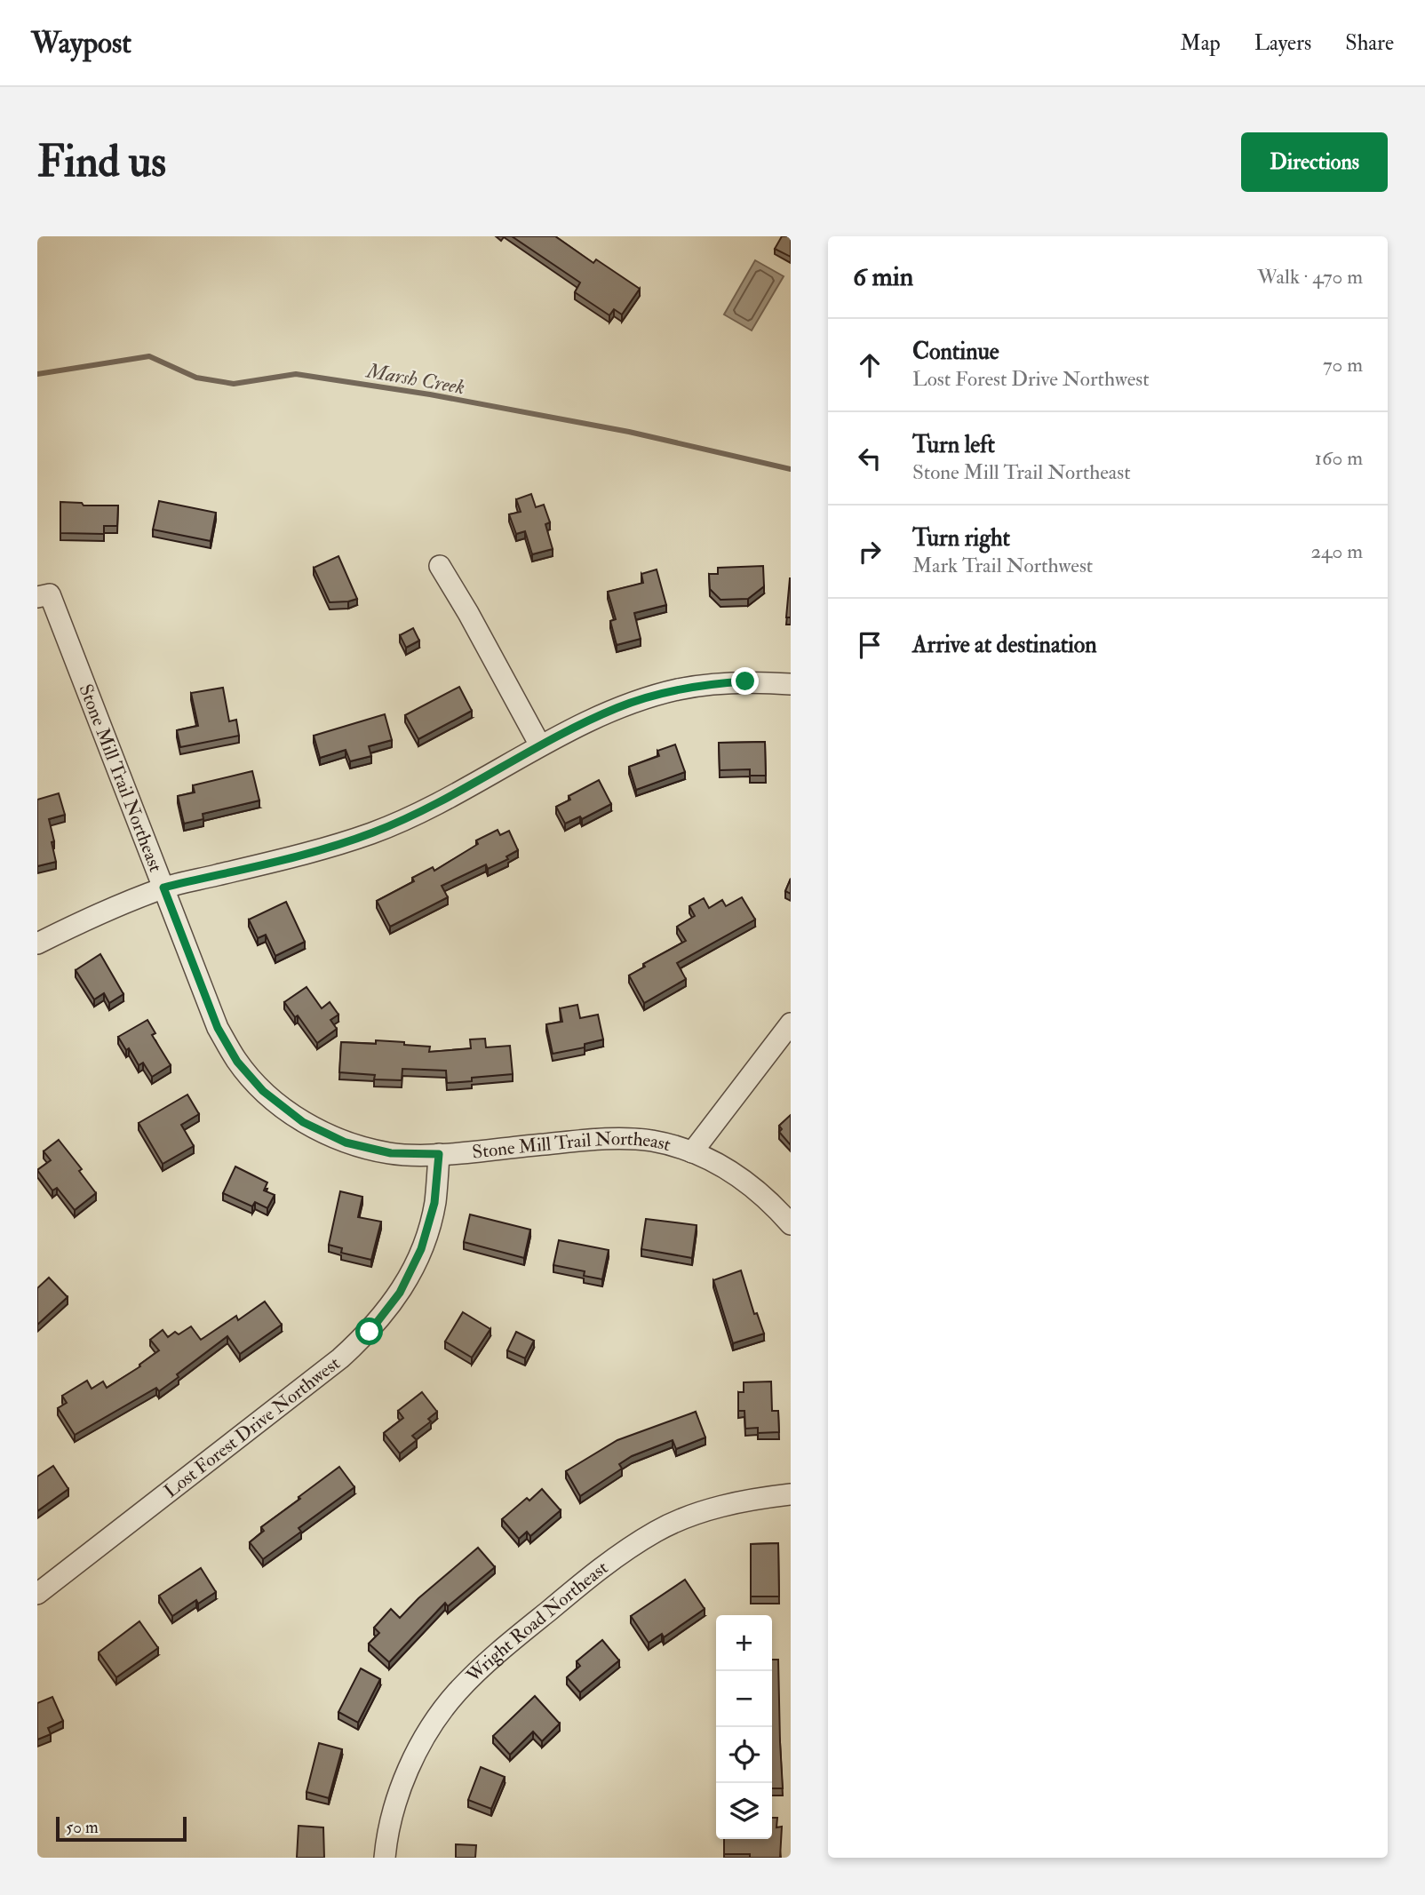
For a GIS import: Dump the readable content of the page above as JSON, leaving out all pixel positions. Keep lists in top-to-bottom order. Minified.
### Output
{"streets":{"street":["Stone Mill Trail Northeast","Lost Forest Drive Northwest","Wright Road Northeast"]},"crossings":[["Stone Mill Trail Northeast","Lost Forest Drive Northwest"]],"water":["Marsh Creek"],"scale_bar":"50 m","page":{"header":"Waypost","nav":["Map","Layers","Share"],"buttons":"Directions","title":"Find us","heading":["6 min","Walk · 470 m"],"list":[["Continue","Lost Forest Drive Northwest","70 m"],["Turn left","Stone Mill Trail Northeast","160 m"],["Turn right","Mark Trail Northwest","240 m"],"Arrive at destination"],"map_buttons":["+","−"],"scale":"50 m"}}
